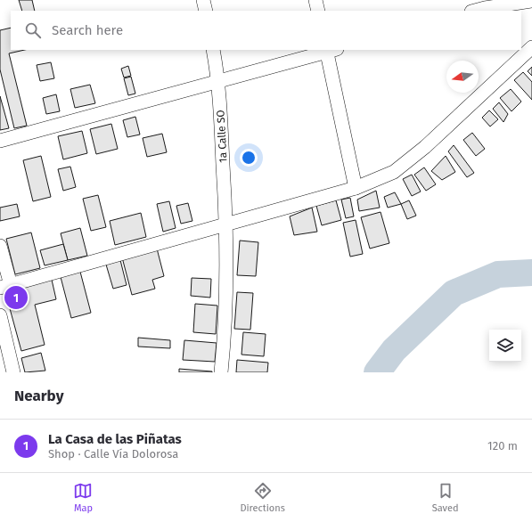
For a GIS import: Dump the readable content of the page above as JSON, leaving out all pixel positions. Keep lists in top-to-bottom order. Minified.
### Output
{"streets":{"street":["1a Calle SO"]},"north":"left","page":{"search":"Search here","pins":"1","heading":"Nearby","list":[{"mark":"1","name":"La Casa de las Piñatas","note":"Shop · Calle Vía Dolorosa","value":"120 m"}],"nav":["Map","Directions","Saved"]}}
